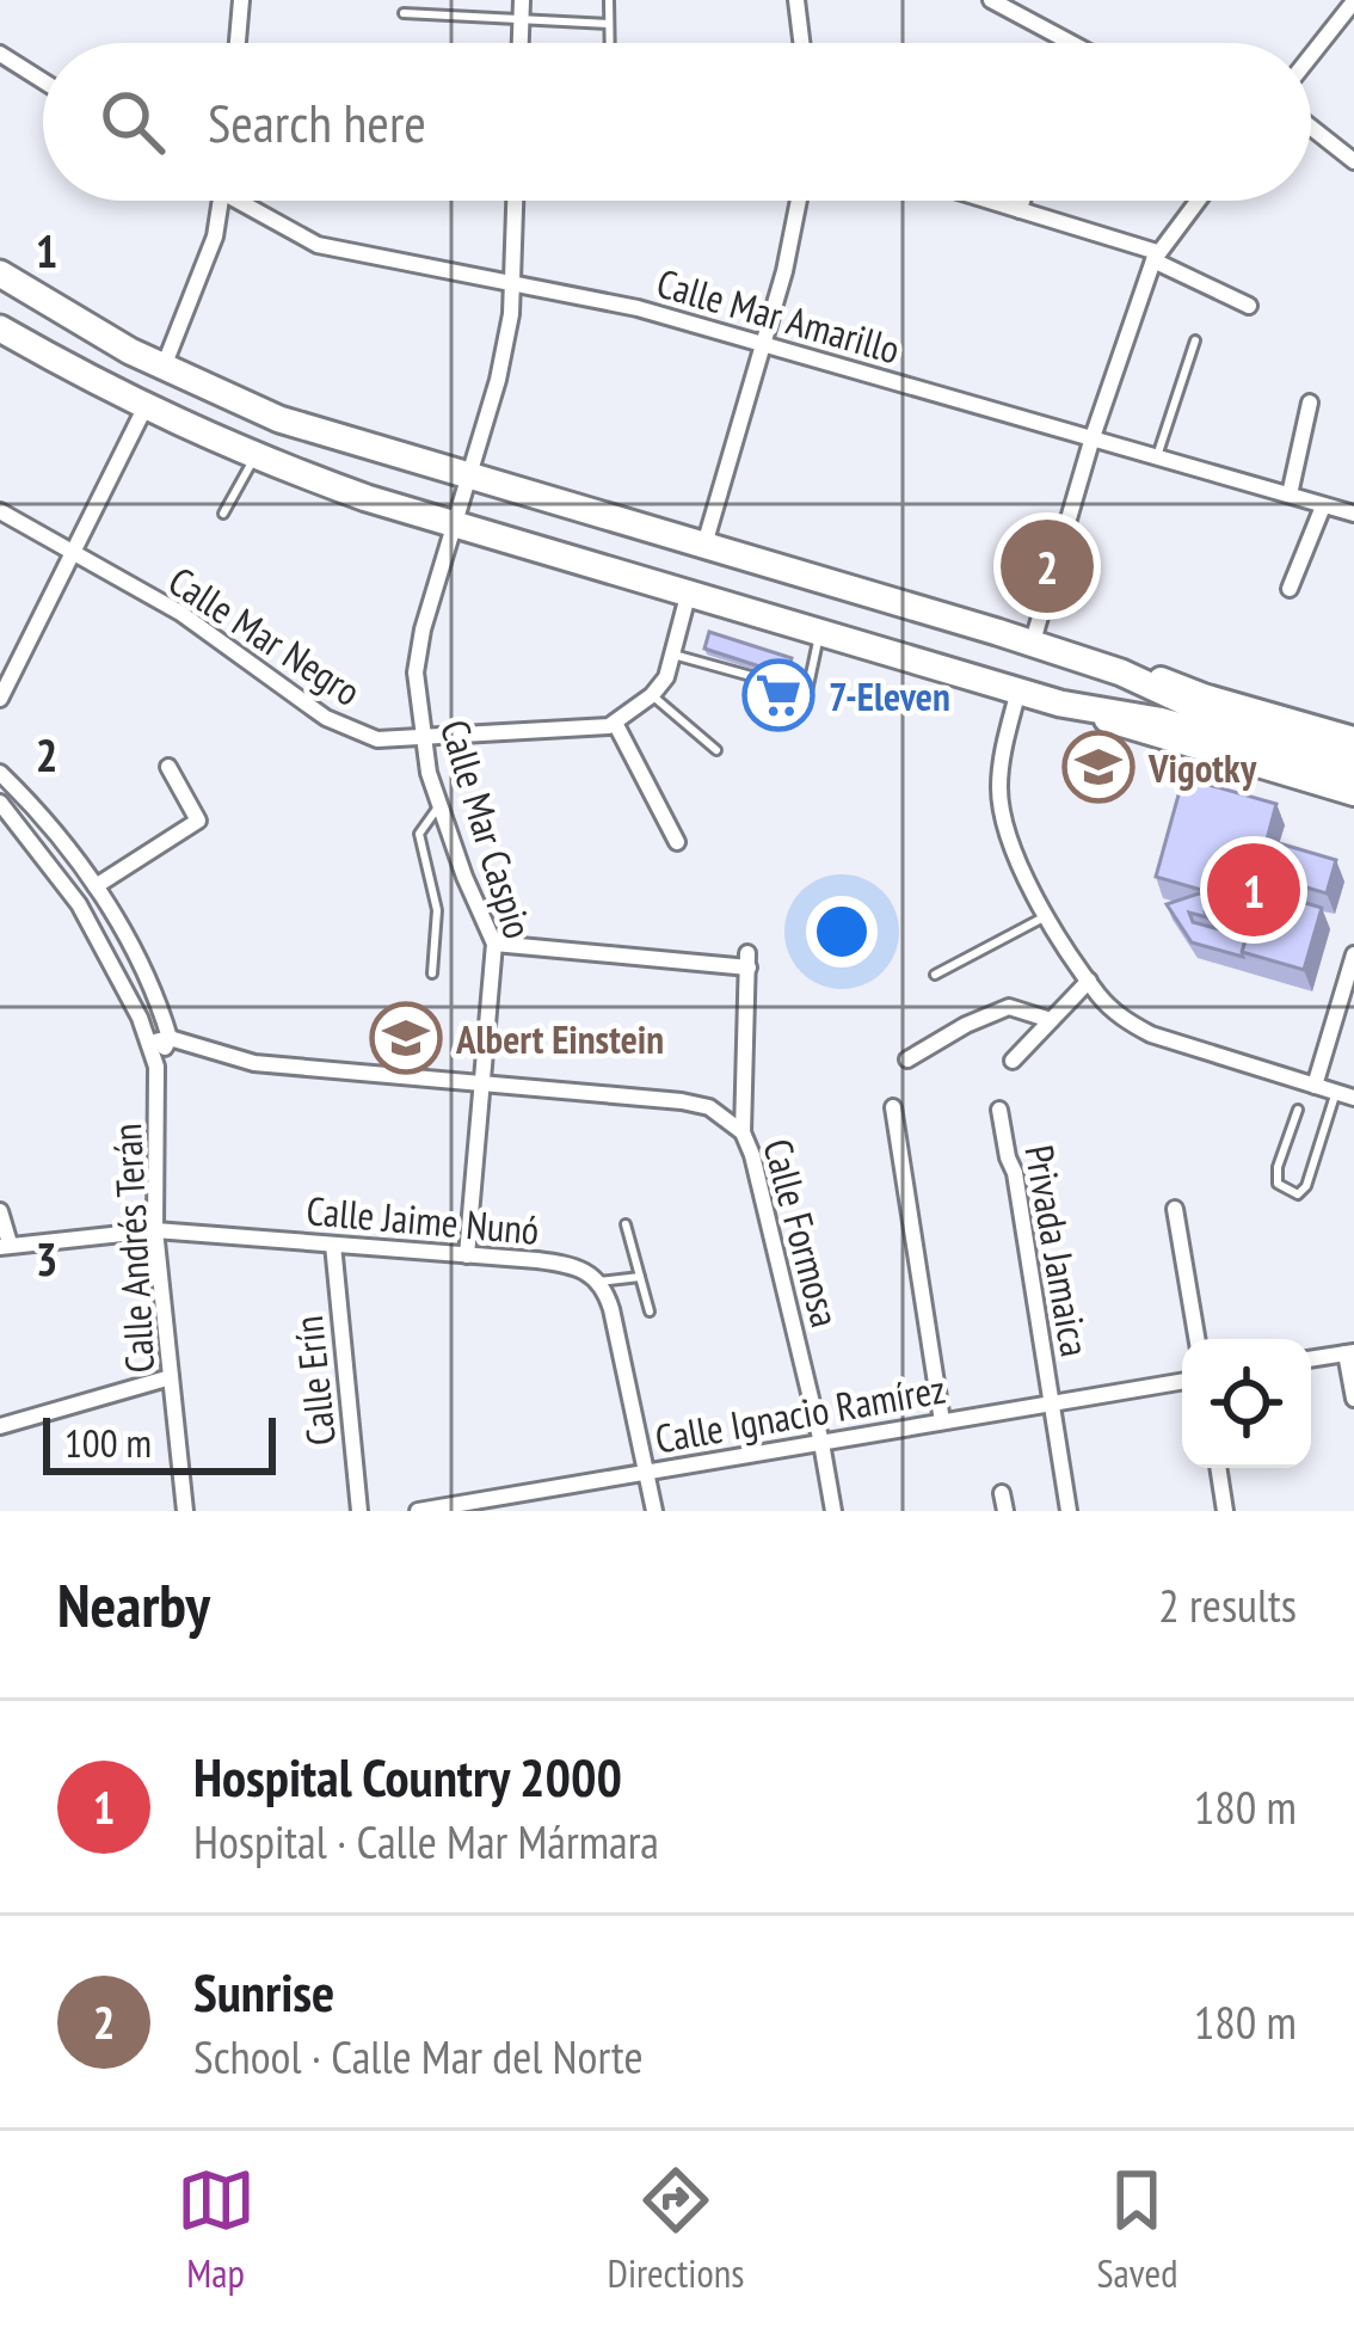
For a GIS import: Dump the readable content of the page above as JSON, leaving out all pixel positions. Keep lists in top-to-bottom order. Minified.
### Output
{"streets":{"street":["Calle Mar Amarillo","Calle Mar Negro","Calle Mar Caspio","Calle Jaime Nunó","Calle Formosa","Calle Andrés Terán","Privada Jamaica","Calle Erín","Calle Ignacio Ramírez"]},"crossings":[["Calle Mar Amarillo","Calle Mar Caspio"],["Calle Mar Negro","Calle Mar Caspio"],["Calle Mar Caspio","Calle Jaime Nunó"],["Calle Mar Caspio","Calle Formosa"],["Calle Jaime Nunó","Calle Andrés Terán"],["Calle Jaime Nunó","Calle Erín"],["Calle Formosa","Calle Ignacio Ramírez"],["Privada Jamaica","Calle Ignacio Ramírez"]],"places":{"supermarket":["7-Eleven"],"school or university":["Vigotky","Albert Einstein"]},"scale_bar":"100 m","page":{"search":"Search here","pins":["2","1"],"scale":"100 m","heading":["Nearby","2 results"],"list":[{"mark":"1","name":"Hospital Country 2000","note":"Hospital · Calle Mar Mármara","value":"180 m"},{"mark":"2","name":"Sunrise","note":"School · Calle Mar del Norte","value":"180 m"}],"nav":["Map","Directions","Saved"]},"grid":{"rows":["1","2","3"]}}
